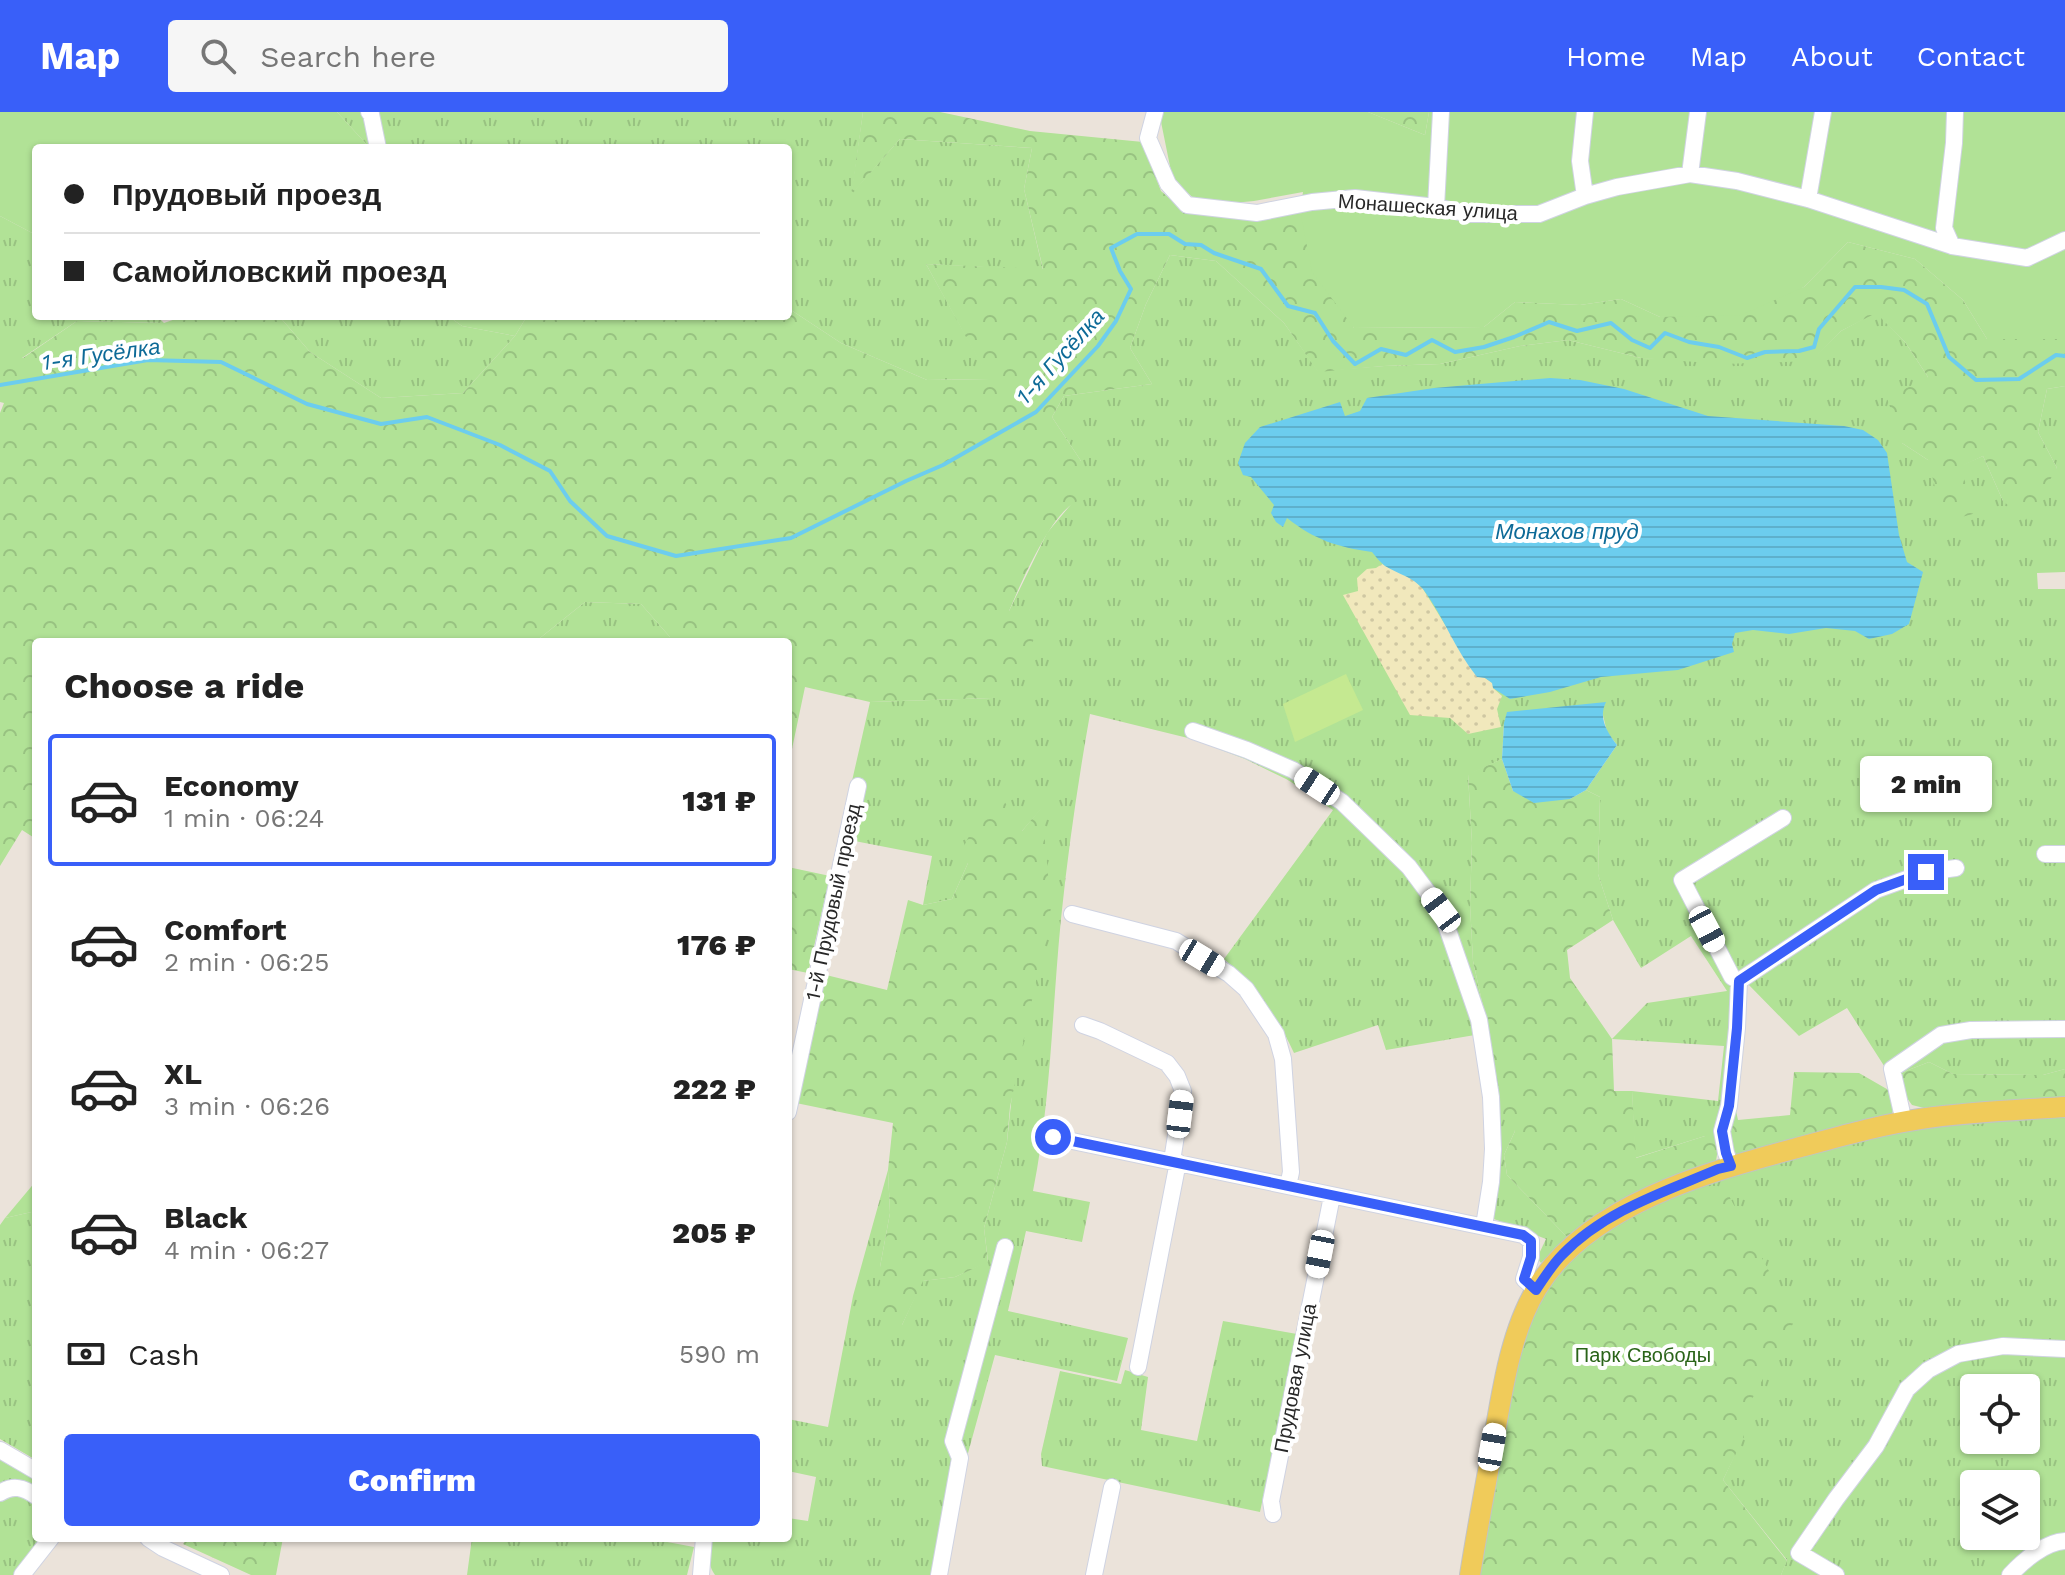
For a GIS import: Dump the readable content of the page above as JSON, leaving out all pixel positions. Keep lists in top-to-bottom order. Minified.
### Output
{"streets":{"street":["Монашеская улица","1-й Прудовый проезд","Прудовая улица"]},"water":["1-я Гусёлка","Монахов пруд"],"parks":["Парк Свободы"],"page":{"header":"Map","search":"Search here","nav":["Home","Map","About","Contact"],"banner":["Прудовый проезд","Самойловский проезд"],"heading":"Choose a ride","list":[{"name":"Economy","note":"1 min · 06:24","value":"131 ₽"},{"name":"Comfort","note":"2 min · 06:25","value":"176 ₽"},{"name":"XL","note":"3 min · 06:26","value":"222 ₽"},{"name":"Black","note":"4 min · 06:27","value":"205 ₽"}],"bubble":"2 min","pay":["Cash","590 m"],"buttons":"Confirm"}}
